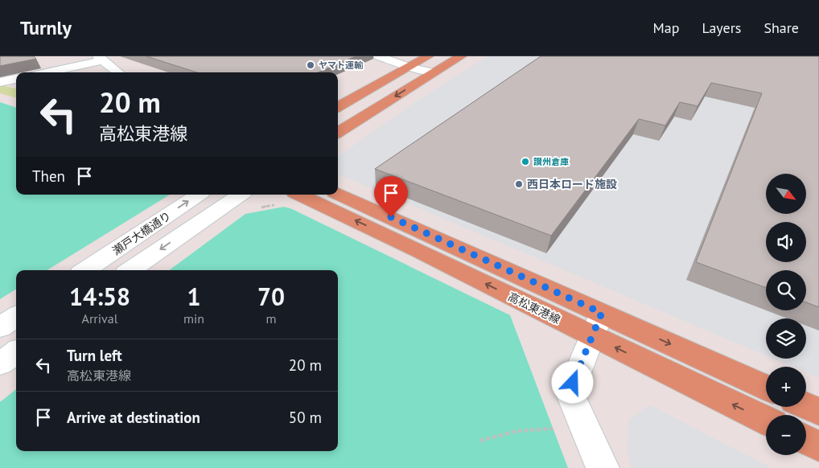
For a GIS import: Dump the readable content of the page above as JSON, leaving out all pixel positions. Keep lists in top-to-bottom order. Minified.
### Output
{"streets":{"main road":["高松東港線"],"street":["瀬戸大橋通り"]},"places":["ヤマト運輸","讃州倉庫","西日本ロード施設"],"north":"bottom right","page":{"header":"Turnly","nav":["Map","Layers","Share"],"turn":["20 m","高松東港線"],"then":"Then","map_buttons":["+","−"],"eta":["14:58","Arrival","1","min","70","m"],"list":[{"name":"Turn left","note":"高松東港線","value":"20 m"},{"name":"Arrive at destination","value":"50 m"}]}}
